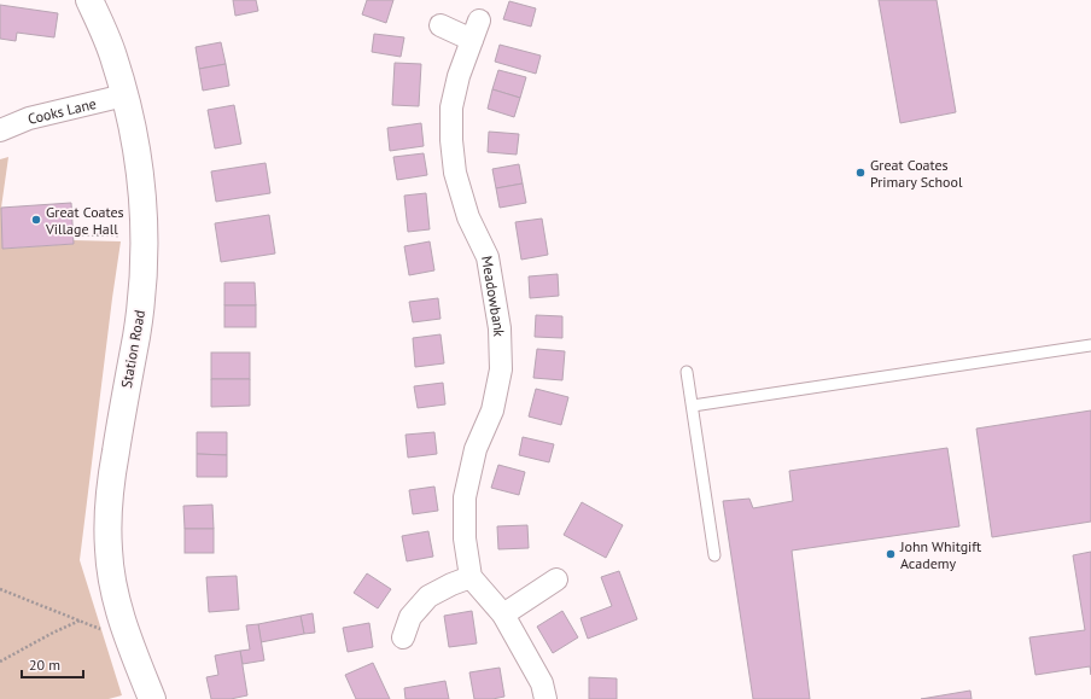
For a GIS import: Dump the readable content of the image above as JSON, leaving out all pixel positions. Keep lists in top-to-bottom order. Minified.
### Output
{"streets":{"street":["Cooks Lane","Meadowbank","Station Road"]},"crossings":[["Cooks Lane","Station Road"]],"places":["Great Coates Primary School","Great Coates Village Hall","John Whitgift Academy"],"scale_bar":"20 m"}
